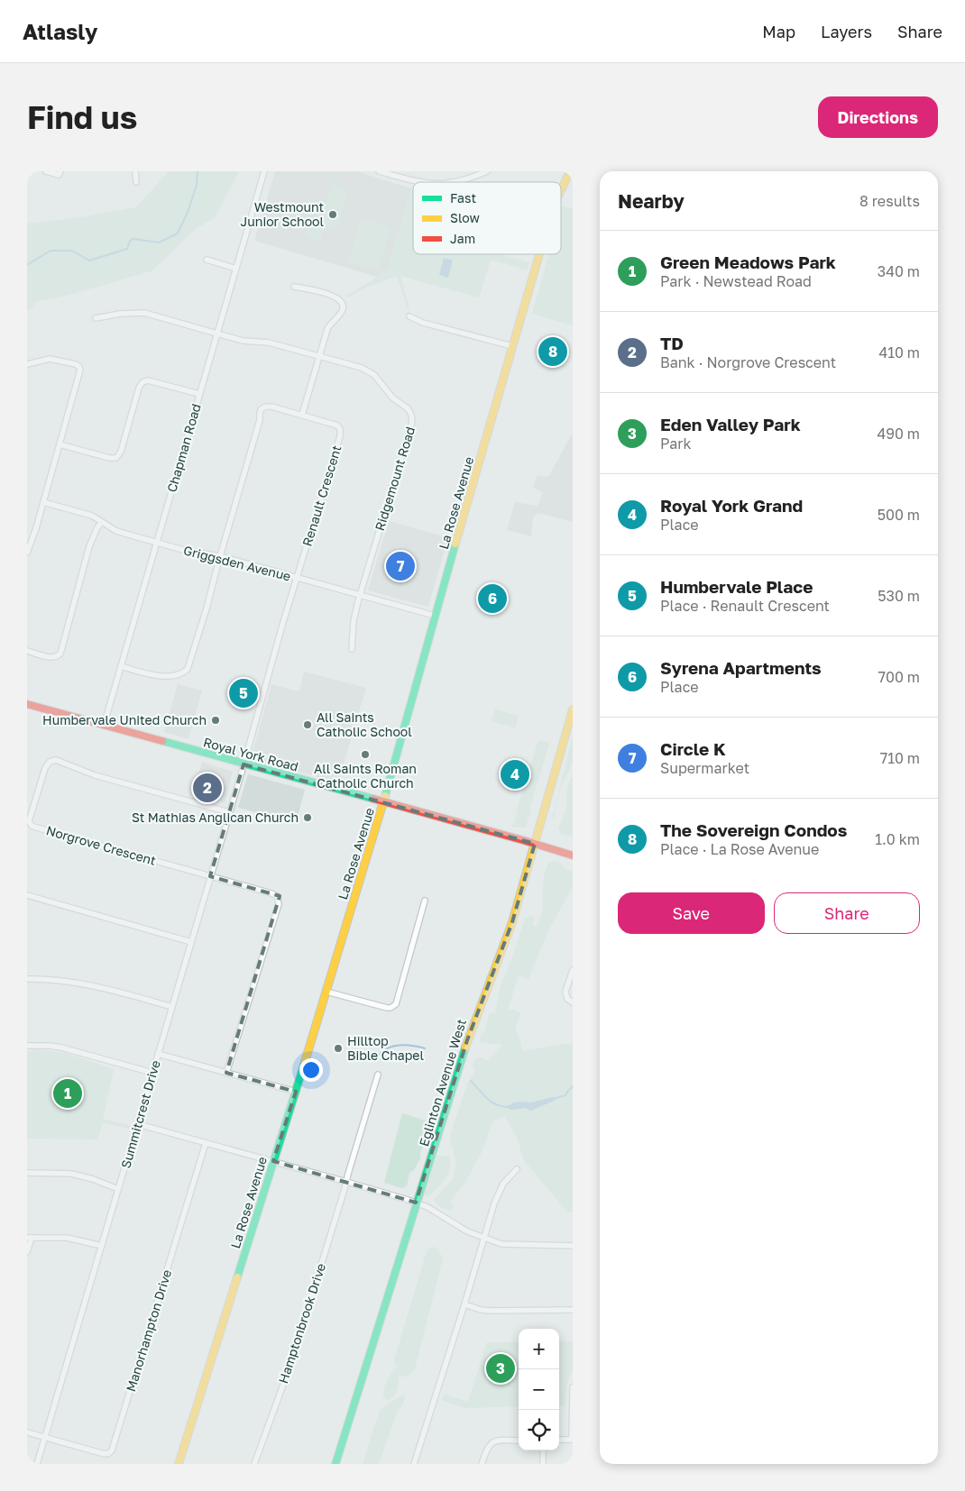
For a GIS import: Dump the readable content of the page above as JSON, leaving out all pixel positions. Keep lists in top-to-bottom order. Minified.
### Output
{"streets":{"main road":["La Rose Avenue","Royal York Road","Eglinton Avenue West"],"street":["Chapman Road","Ridgemount Road","Renault Crescent","Griggsden Avenue","Norgrove Crescent","Summitcrest Drive","Hamptonbrook Drive","Manorhampton Drive"]},"crossings":[["Chapman Road","Ridgemount Road"],["Chapman Road","Renault Crescent"],["Chapman Road","Griggsden Avenue"],["Chapman Road","Royal York Road"],["Ridgemount Road","Griggsden Avenue"],["Renault Crescent","Griggsden Avenue"],["Renault Crescent","Royal York Road"],["Renault Crescent","Summitcrest Drive"],["La Rose Avenue","Griggsden Avenue"],["La Rose Avenue","Royal York Road"],["Royal York Road","Eglinton Avenue West"],["Royal York Road","Summitcrest Drive"],["Norgrove Crescent","Summitcrest Drive"],["Summitcrest Drive","Manorhampton Drive"]],"places":["Westmount Junior School","Humbervale United Church","All Saints Catholic School","All Saints Roman Catholic Church","St Mathias Anglican Church","Hilltop Bible Chapel"],"legend":["Fast","Slow","Jam"],"page":{"header":"Atlasly","nav":["Map","Layers","Share"],"buttons":["Directions",["Save","Share"]],"title":"Find us","heading":["Nearby","8 results"],"list":[{"mark":"1","name":"Green Meadows Park","note":"Park · Newstead Road","value":"340 m"},{"mark":"2","name":"TD","note":"Bank · Norgrove Crescent","value":"410 m"},{"mark":"3","name":"Eden Valley Park","note":"Park","value":"490 m"},{"mark":"4","name":"Royal York Grand","note":"Place","value":"500 m"},{"mark":"5","name":"Humbervale Place","note":"Place · Renault Crescent","value":"530 m"},{"mark":"6","name":"Syrena Apartments","note":"Place","value":"700 m"},{"mark":"7","name":"Circle K","note":"Supermarket","value":"710 m"},{"mark":"8","name":"The Sovereign Condos","note":"Place · La Rose Avenue","value":"1.0 km"}],"pins":["8","7","6","5","4","2","1","3"],"map_buttons":["+","−"]}}
